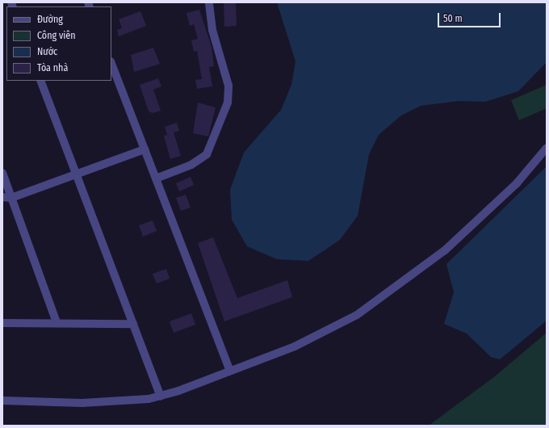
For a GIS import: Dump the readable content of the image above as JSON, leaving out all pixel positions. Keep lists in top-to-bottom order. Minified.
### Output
{"legend":["Đường","Công viên","Nước","Tòa nhà"],"scale_bar":"50 m"}
